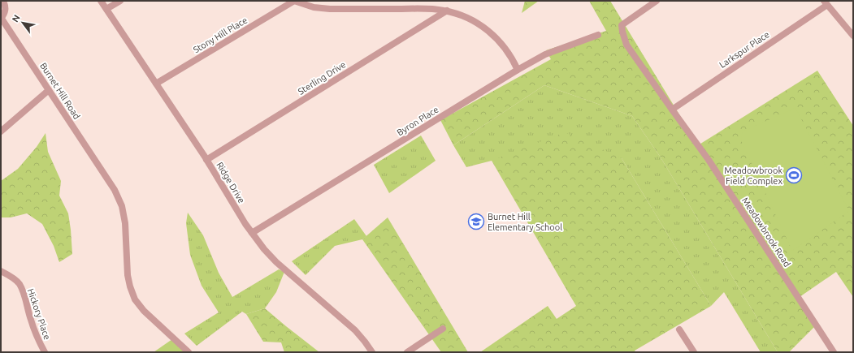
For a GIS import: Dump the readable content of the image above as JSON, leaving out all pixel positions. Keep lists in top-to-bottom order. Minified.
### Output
{"streets":{"street":["Stony Hill Place","Larkspur Place","Sterling Drive","Burnet Hill Road","Byron Place","Ridge Drive","Meadowbrook Road","Hickory Place"]},"crossings":[["Stony Hill Place","Ridge Drive"],["Larkspur Place","Meadowbrook Road"],["Sterling Drive","Ridge Drive"],["Byron Place","Ridge Drive"]],"places":{"sports":["Meadowbrook Field Complex"],"school or university":["Burnet Hill Elementary School"]},"north":"top left"}
